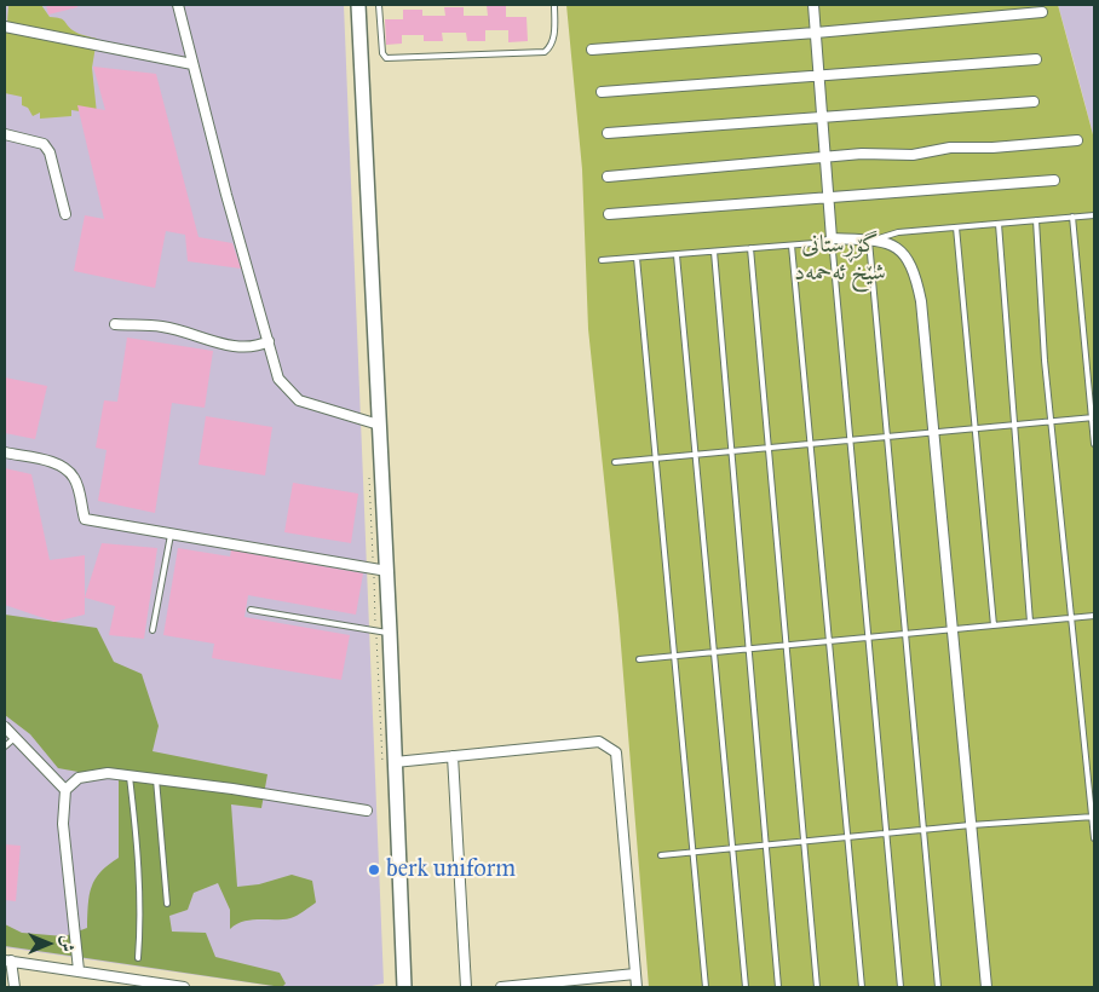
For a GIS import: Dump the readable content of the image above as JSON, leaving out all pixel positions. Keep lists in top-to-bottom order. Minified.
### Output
{"parks":["گۆڕستانی شێخ ئەحمەد"],"places":["berk uniform"],"north":"right"}
